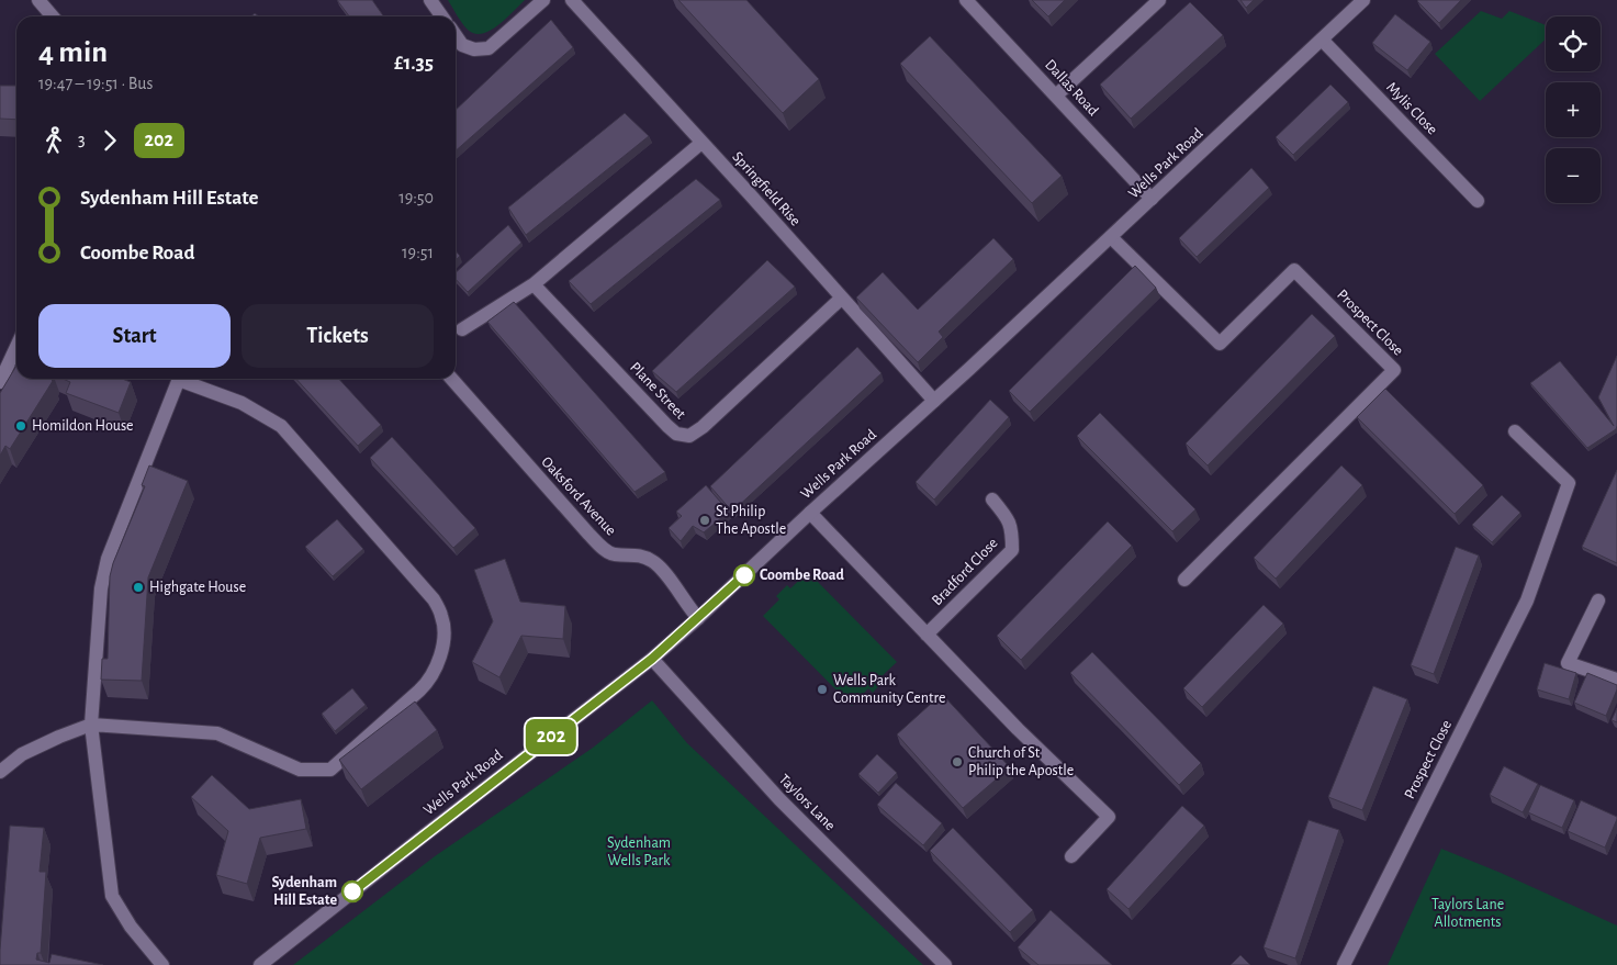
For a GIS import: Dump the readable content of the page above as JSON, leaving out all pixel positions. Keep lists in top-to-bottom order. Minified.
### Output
{"streets":{"street":["Dallas Road","Mylis Close","Wells Park Road","Springfield Rise","Prospect Close","Plane Street","Oaksford Avenue","Bradford Close","Taylors Lane"]},"crossings":[["Dallas Road","Wells Park Road"],["Mylis Close","Wells Park Road"],["Wells Park Road","Springfield Rise"],["Wells Park Road","Prospect Close"],["Wells Park Road","Oaksford Avenue"],["Wells Park Road","Taylors Lane"],["Springfield Rise","Plane Street"]],"parks":["Sydenham Wells Park","Taylors Lane Allotments"],"places":["Homildon House","St Philip The Apostle","Coombe Road","Highgate House","Wells Park Community Centre","Church of St Philip the Apostle","Sydenham Hill Estate"],"lines":["bus line 202"],"page":{"on_map":"202","map_buttons":["+","−"],"heading":["4 min","19:47 – 19:51 · Bus","£1.35"],"legs":["3","202"],"list":[{"name":"Sydenham Hill Estate","value":"19:50"},{"name":"Coombe Road","value":"19:51"}],"buttons":["Start","Tickets"]}}
